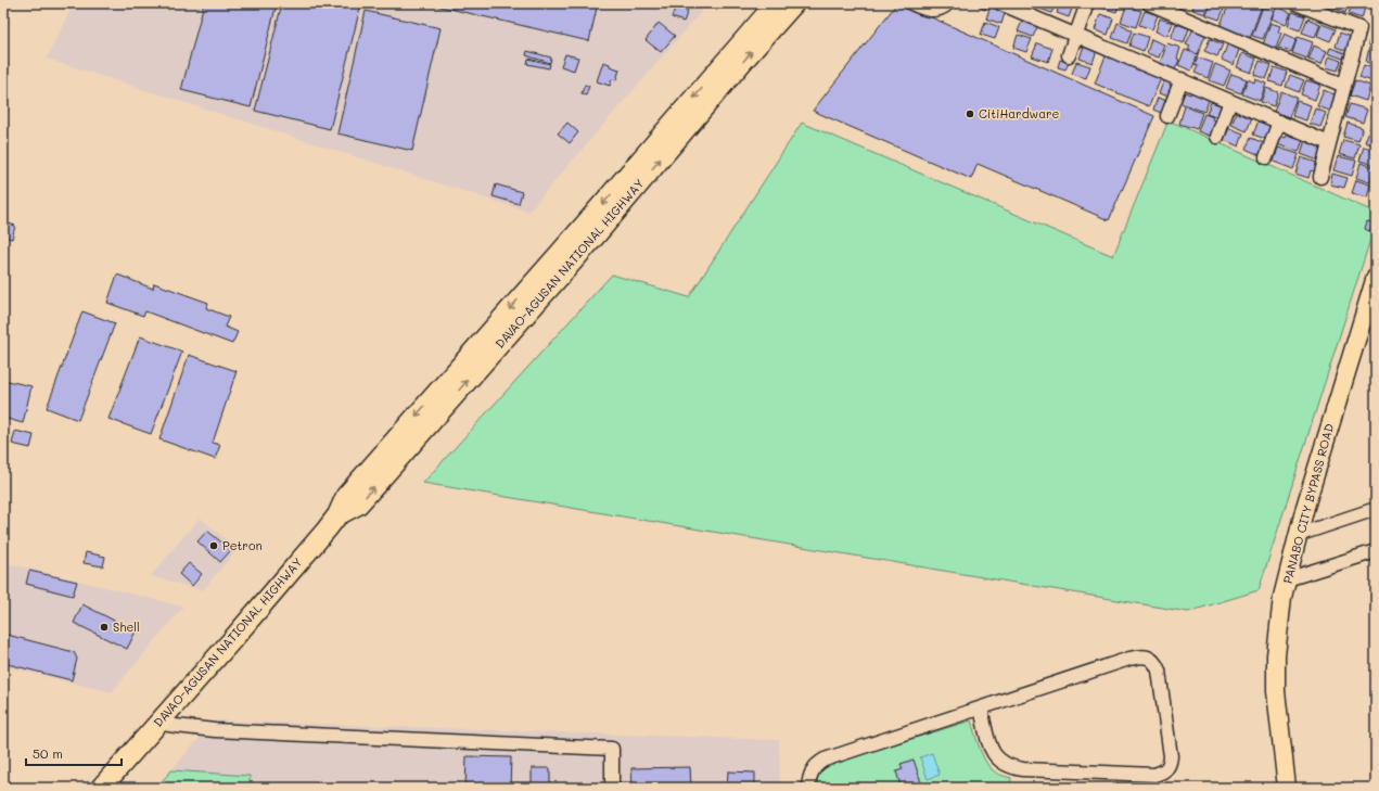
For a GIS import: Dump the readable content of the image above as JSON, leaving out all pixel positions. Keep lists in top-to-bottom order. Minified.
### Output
{"streets":{"highway":["DAVAO-AGUSAN NATIONAL HIGHWAY"],"main road":["PANABO CITY BYPASS ROAD"]},"places":["CitiHardware","Petron","Shell"],"scale_bar":"50 m"}
